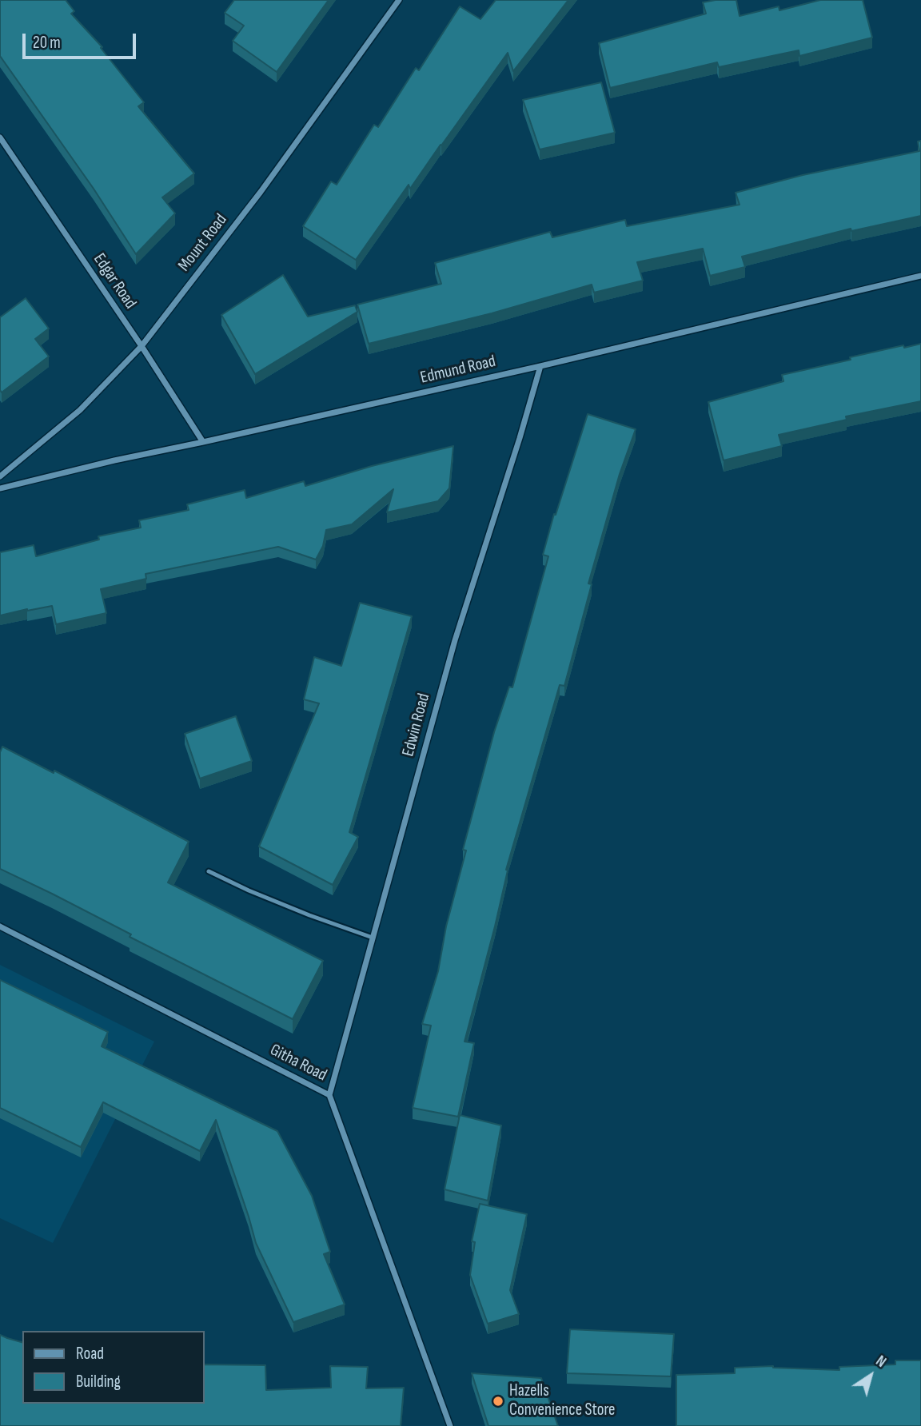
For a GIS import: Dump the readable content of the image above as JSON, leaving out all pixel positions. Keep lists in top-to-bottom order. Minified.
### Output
{"streets":{"street":["Mount Road","Edgar Road","Edmund Road","Edwin Road","Githa Road"]},"crossings":[["Mount Road","Edgar Road"],["Edgar Road","Edmund Road"],["Edmund Road","Edwin Road"],["Edwin Road","Githa Road"]],"places":["Hazells Convenience Store"],"legend":["Road","Building"],"scale_bar":"20 m","north":"top right"}
